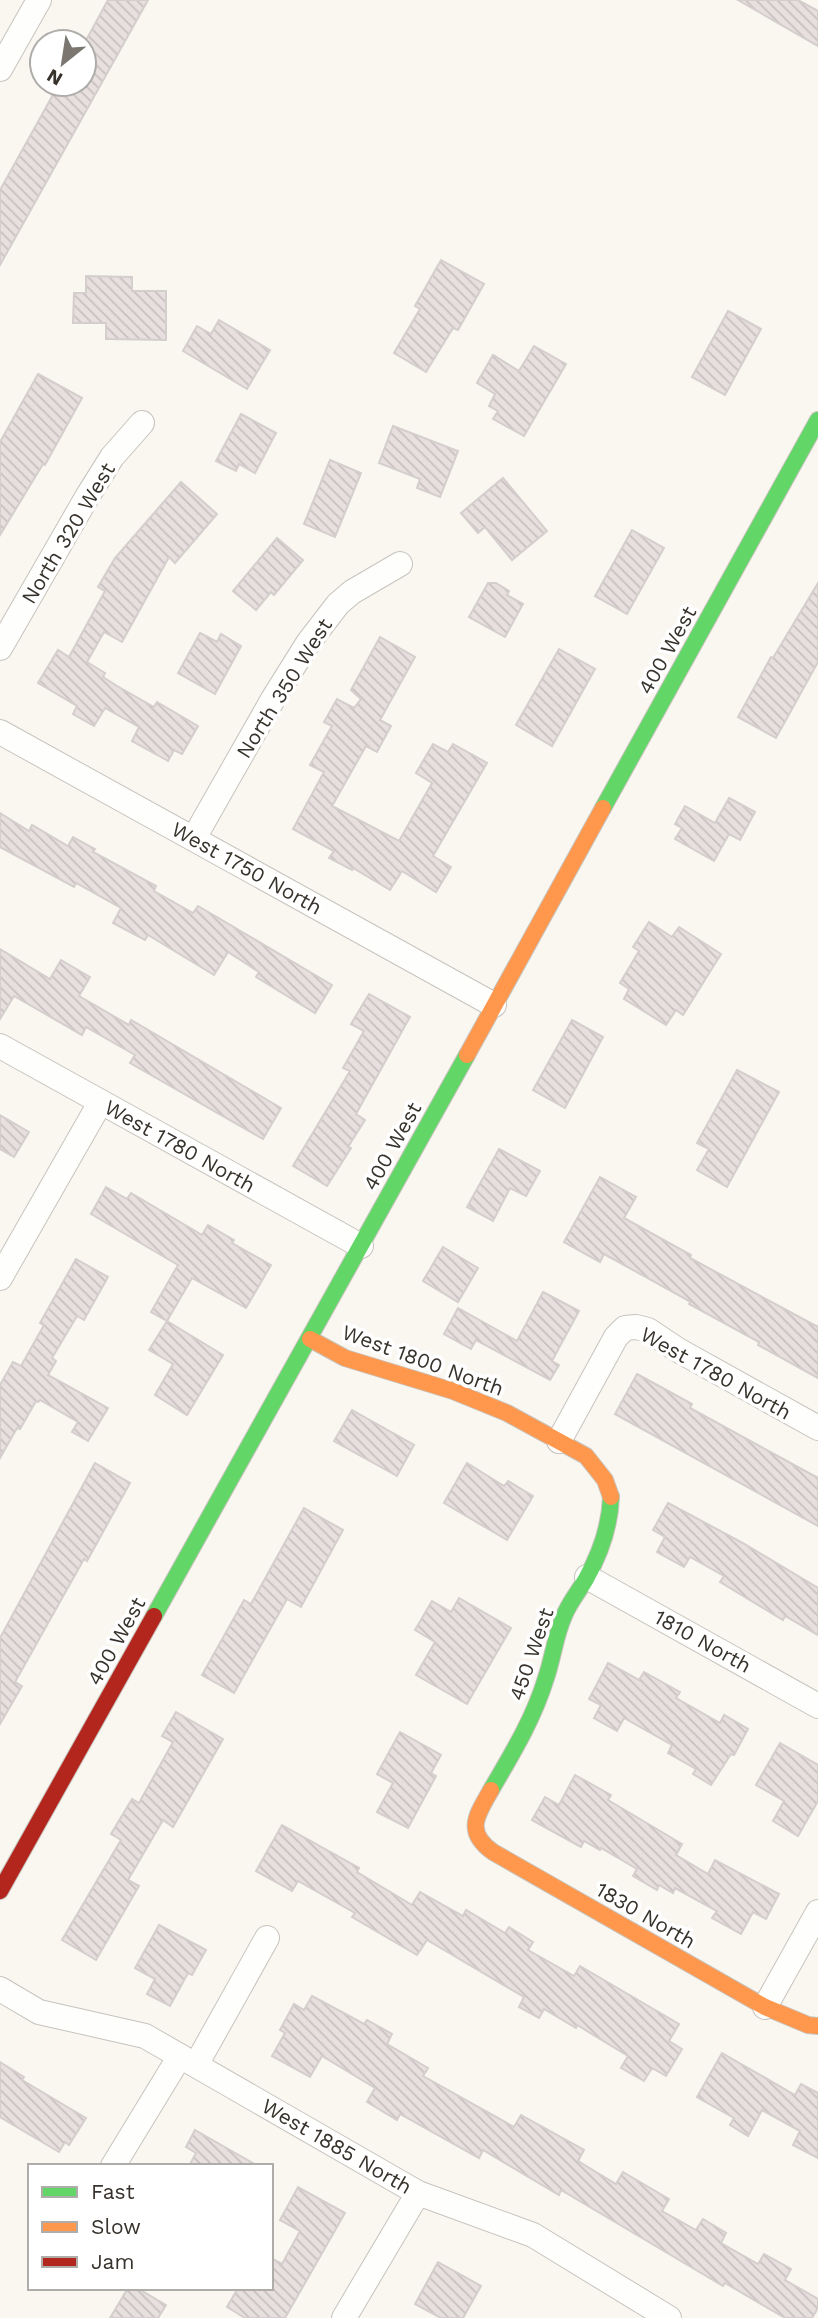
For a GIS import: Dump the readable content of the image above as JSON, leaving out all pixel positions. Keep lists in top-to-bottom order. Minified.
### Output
{"streets":{"street":["North 320 West","400 West","North 350 West","West 1750 North","West 1780 North","West 1800 North","1810 North","450 West","1830 North","West 1885 North"]},"crossings":[["400 West","West 1750 North"],["400 West","West 1780 North"],["400 West","West 1800 North"],["North 350 West","West 1750 North"],["West 1780 North","West 1800 North"],["West 1800 North","450 West"],["1810 North","450 West"],["450 West","1830 North"]],"legend":["Fast","Slow","Jam"],"north":"bottom left"}
